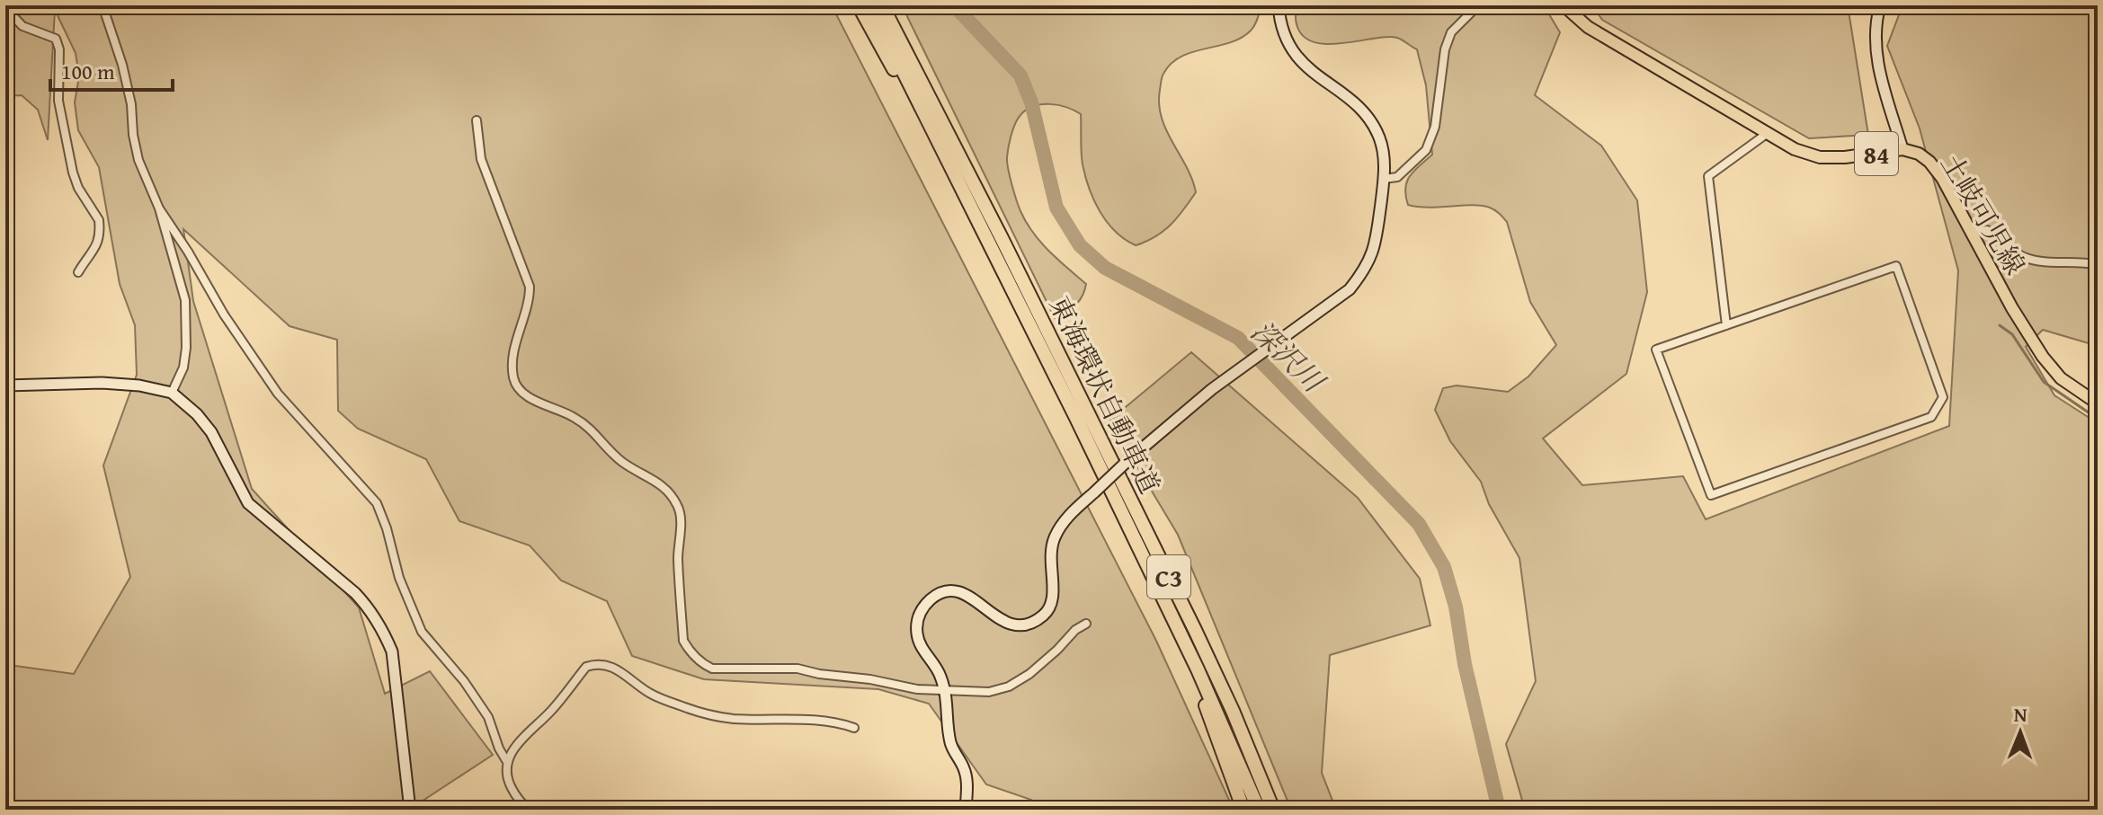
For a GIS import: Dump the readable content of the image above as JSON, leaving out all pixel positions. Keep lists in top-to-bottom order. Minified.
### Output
{"streets":{"highway":["東海環状自動車道","C3"],"main road":["84","土岐可児線"]},"crossings":[["東海環状自動車道","C3"]],"water":["深沢川"],"scale_bar":"100 m","north":"top"}
